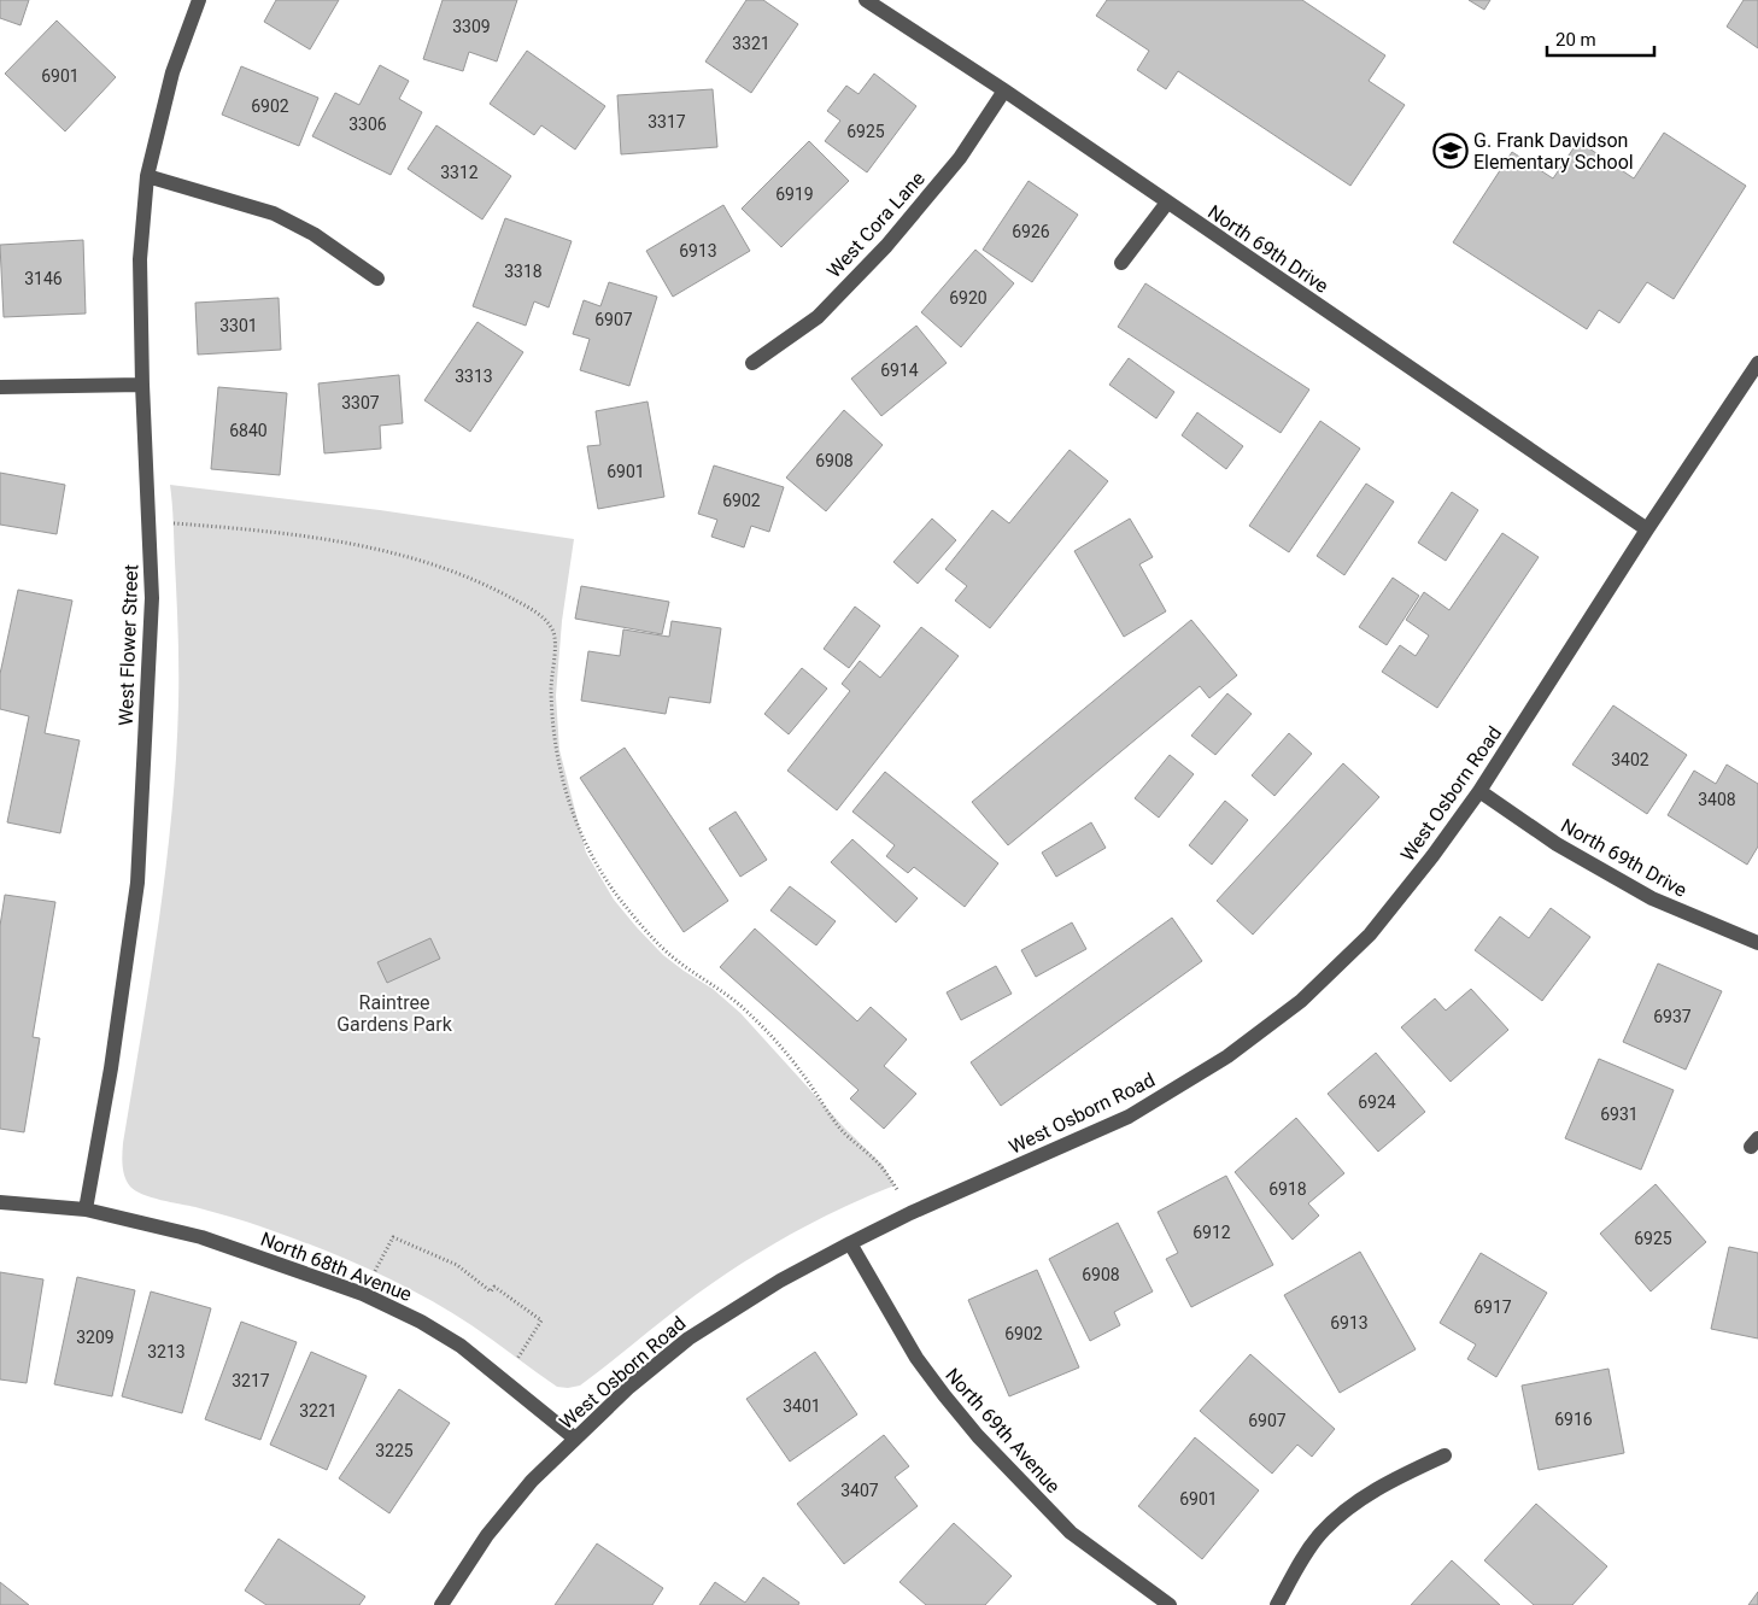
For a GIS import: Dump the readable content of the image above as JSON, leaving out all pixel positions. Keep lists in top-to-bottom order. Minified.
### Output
{"streets":{"street":["West Cora Lane","North 69th Drive","West Flower Street","West Osborn Road","North 68th Avenue","North 69th Avenue"]},"crossings":[["West Cora Lane","North 69th Drive"],["North 69th Drive","West Osborn Road"],["West Flower Street","North 68th Avenue"],["West Osborn Road","North 68th Avenue"],["West Osborn Road","North 69th Avenue"]],"parks":["Raintree Gardens Park"],"places":{"school or university":["G. Frank Davidson Elementary School"]},"house_numbers":["3309","3321","6901","6902","3317","3306","6925","3312","6919","6926","6913","3318","3146","6920","6907","3301","6914","3313","3307","6840","6908","6901","6902","3402","3408","6937","6924","6931","6918","6912","6925","6908","6917","6913","6902","3209","3213","3217","3401","3221","6916","6907","3225","3407","6901"],"scale_bar":"20 m"}
